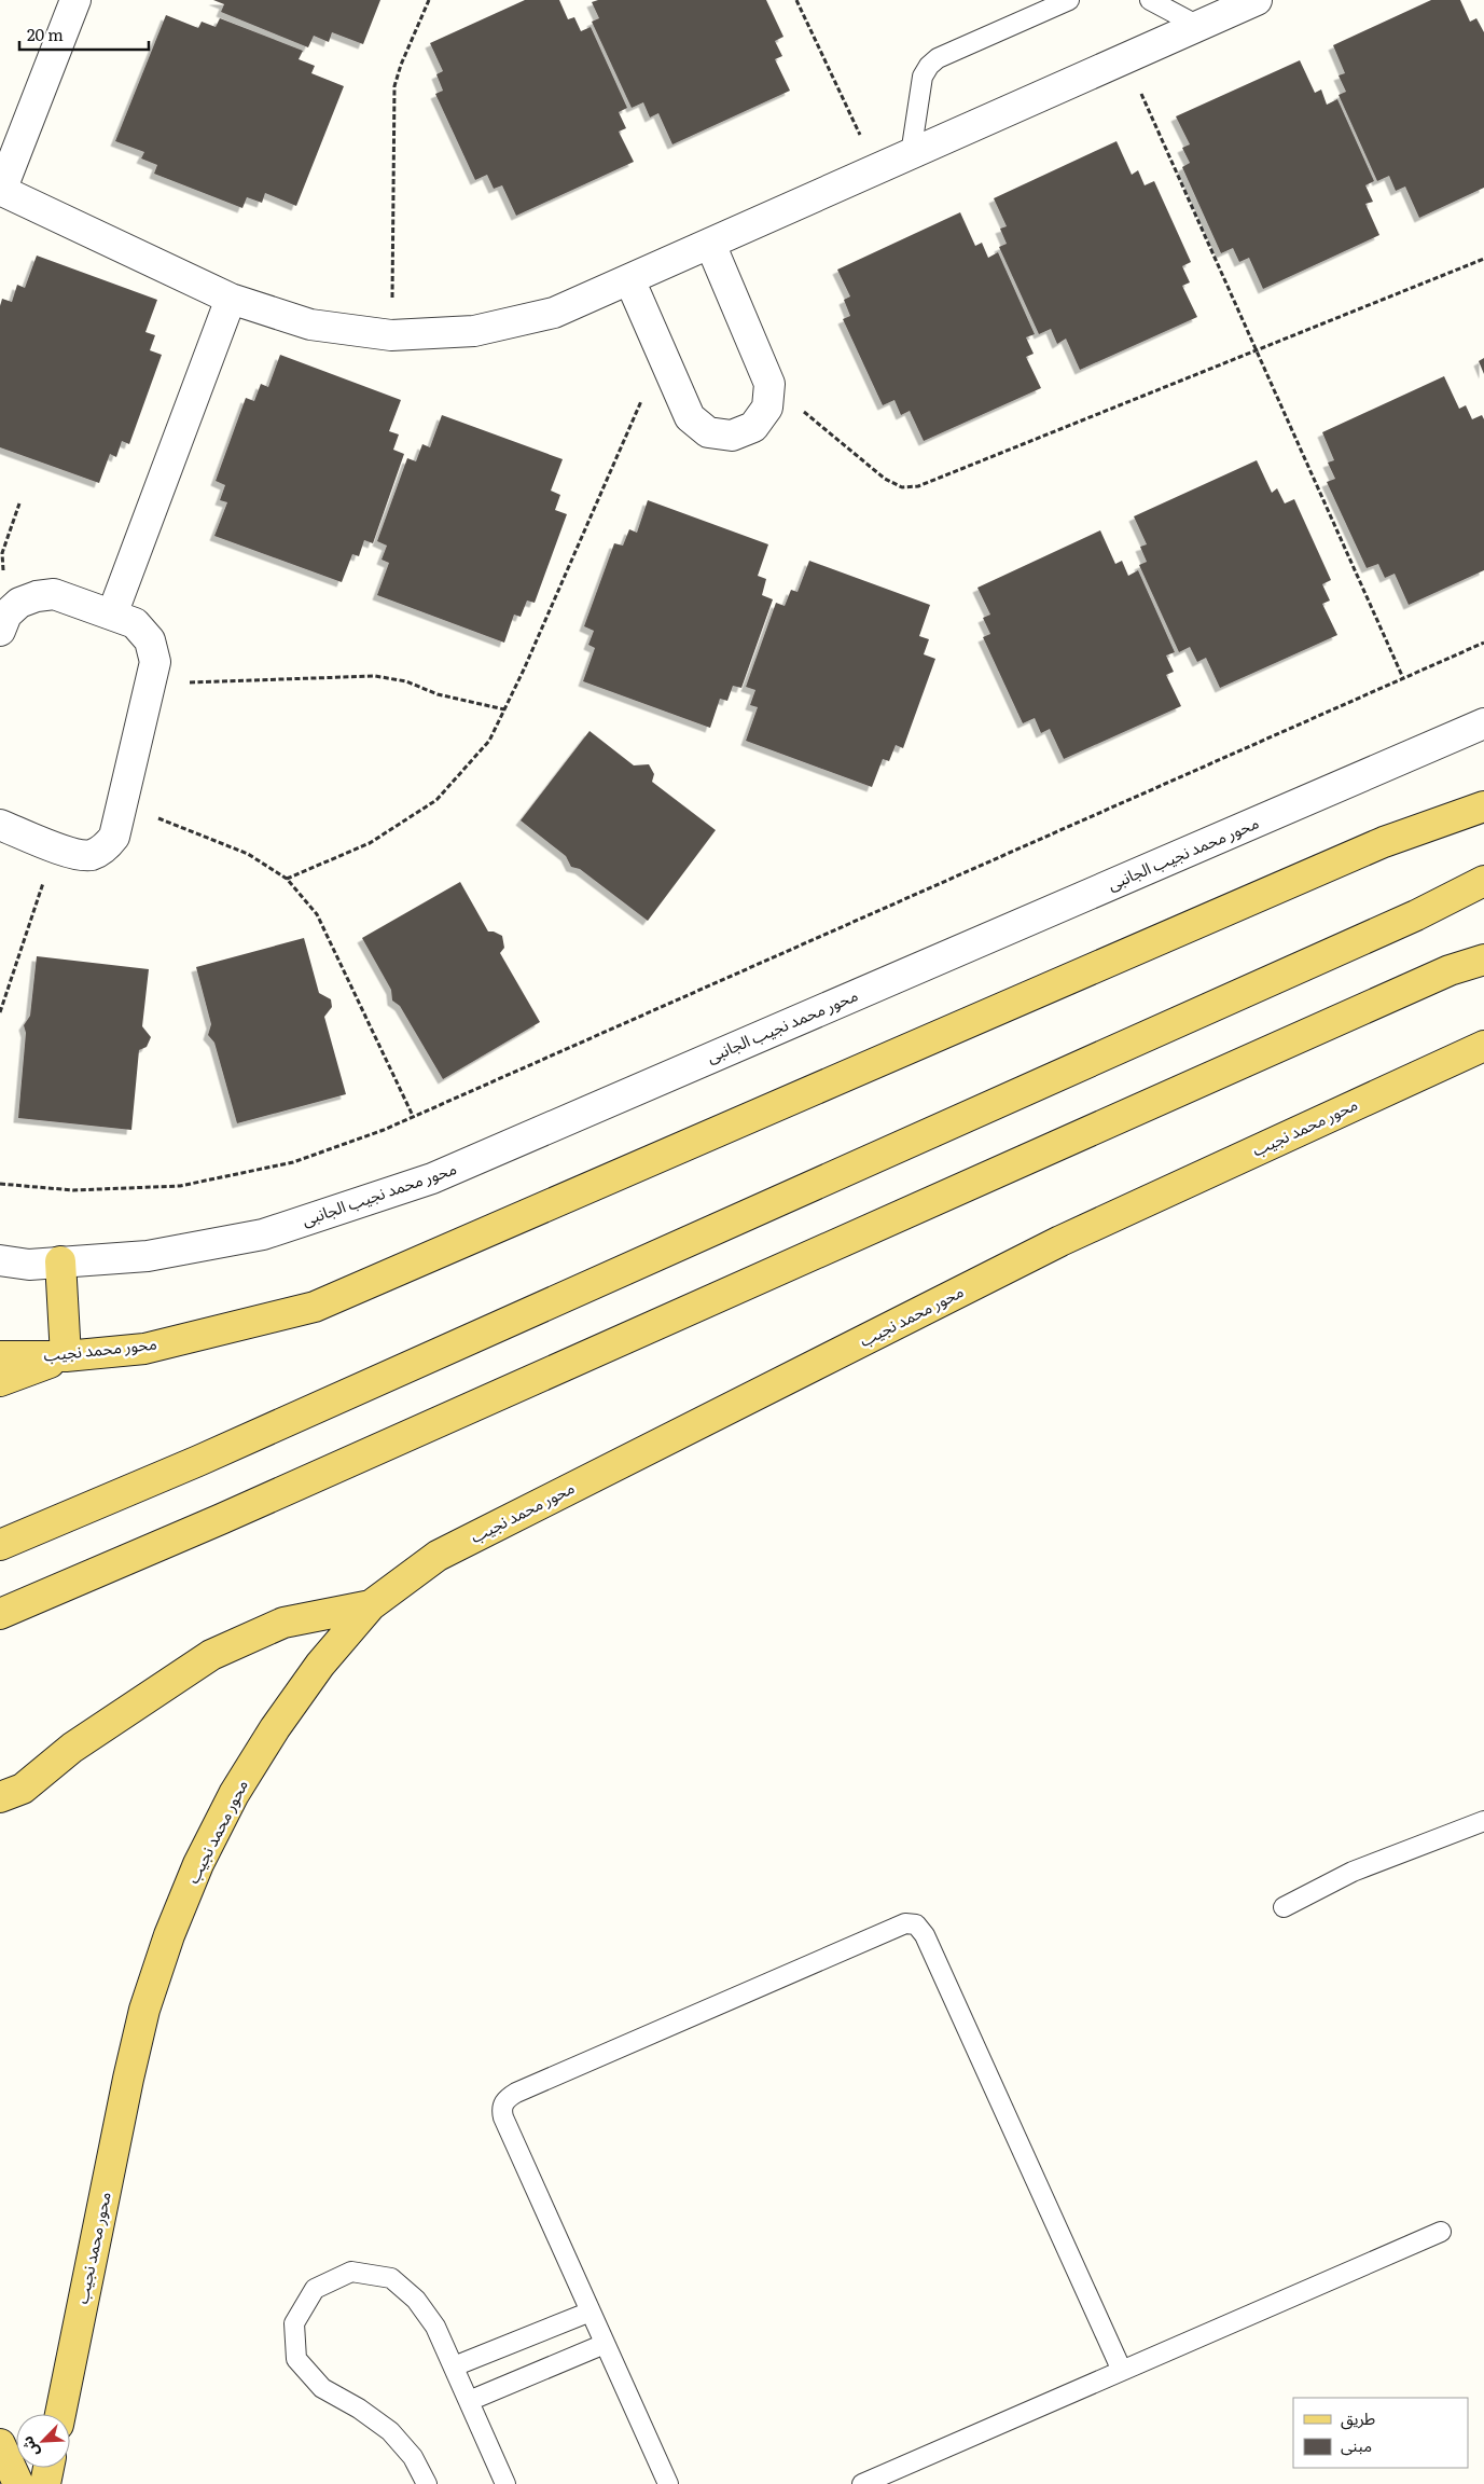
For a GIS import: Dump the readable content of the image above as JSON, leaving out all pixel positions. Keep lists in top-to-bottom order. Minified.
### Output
{"streets":{"main road":["محور محمد نجيب"],"street":["محور محمد نجيب الجانبى"]},"legend":["طريق","مبنى"],"scale_bar":"20 m","north":"bottom left"}
